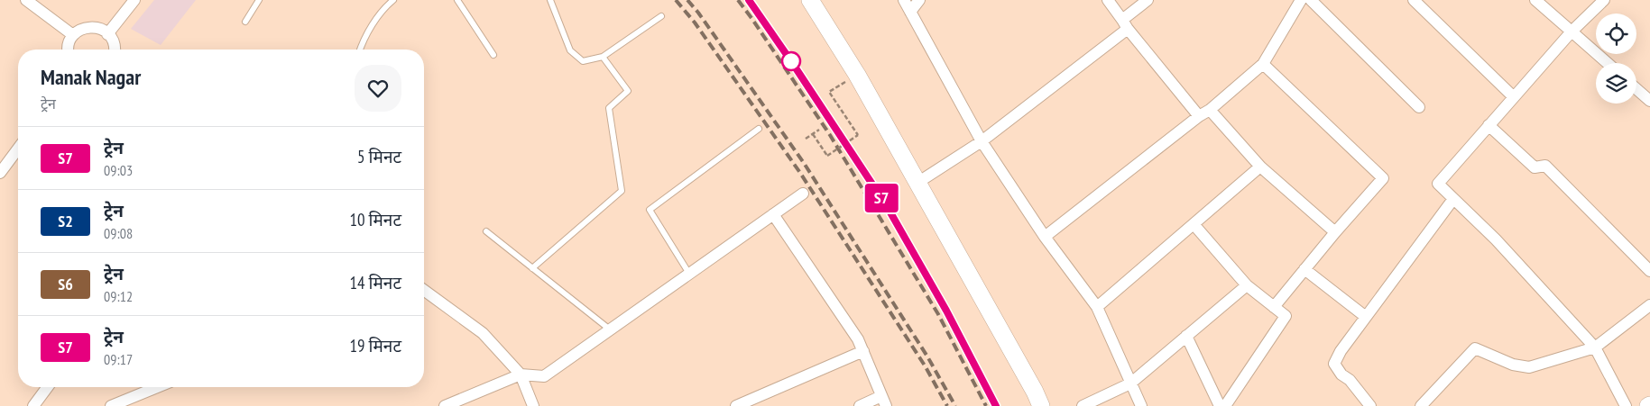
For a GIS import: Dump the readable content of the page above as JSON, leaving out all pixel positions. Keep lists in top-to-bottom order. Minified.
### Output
{"page":{"on_map":"S7","heading":["Manak Nagar","ट्रेन"],"list":[{"mark":"S7","name":"ट्रेन","note":"09:03","value":"5 मिनट"},{"mark":"S2","name":"ट्रेन","note":"09:08","value":"10 मिनट"},{"mark":"S6","name":"ट्रेन","note":"09:12","value":"14 मिनट"},{"mark":"S7","name":"ट्रेन","note":"09:17","value":"19 मिनट"}]}}
